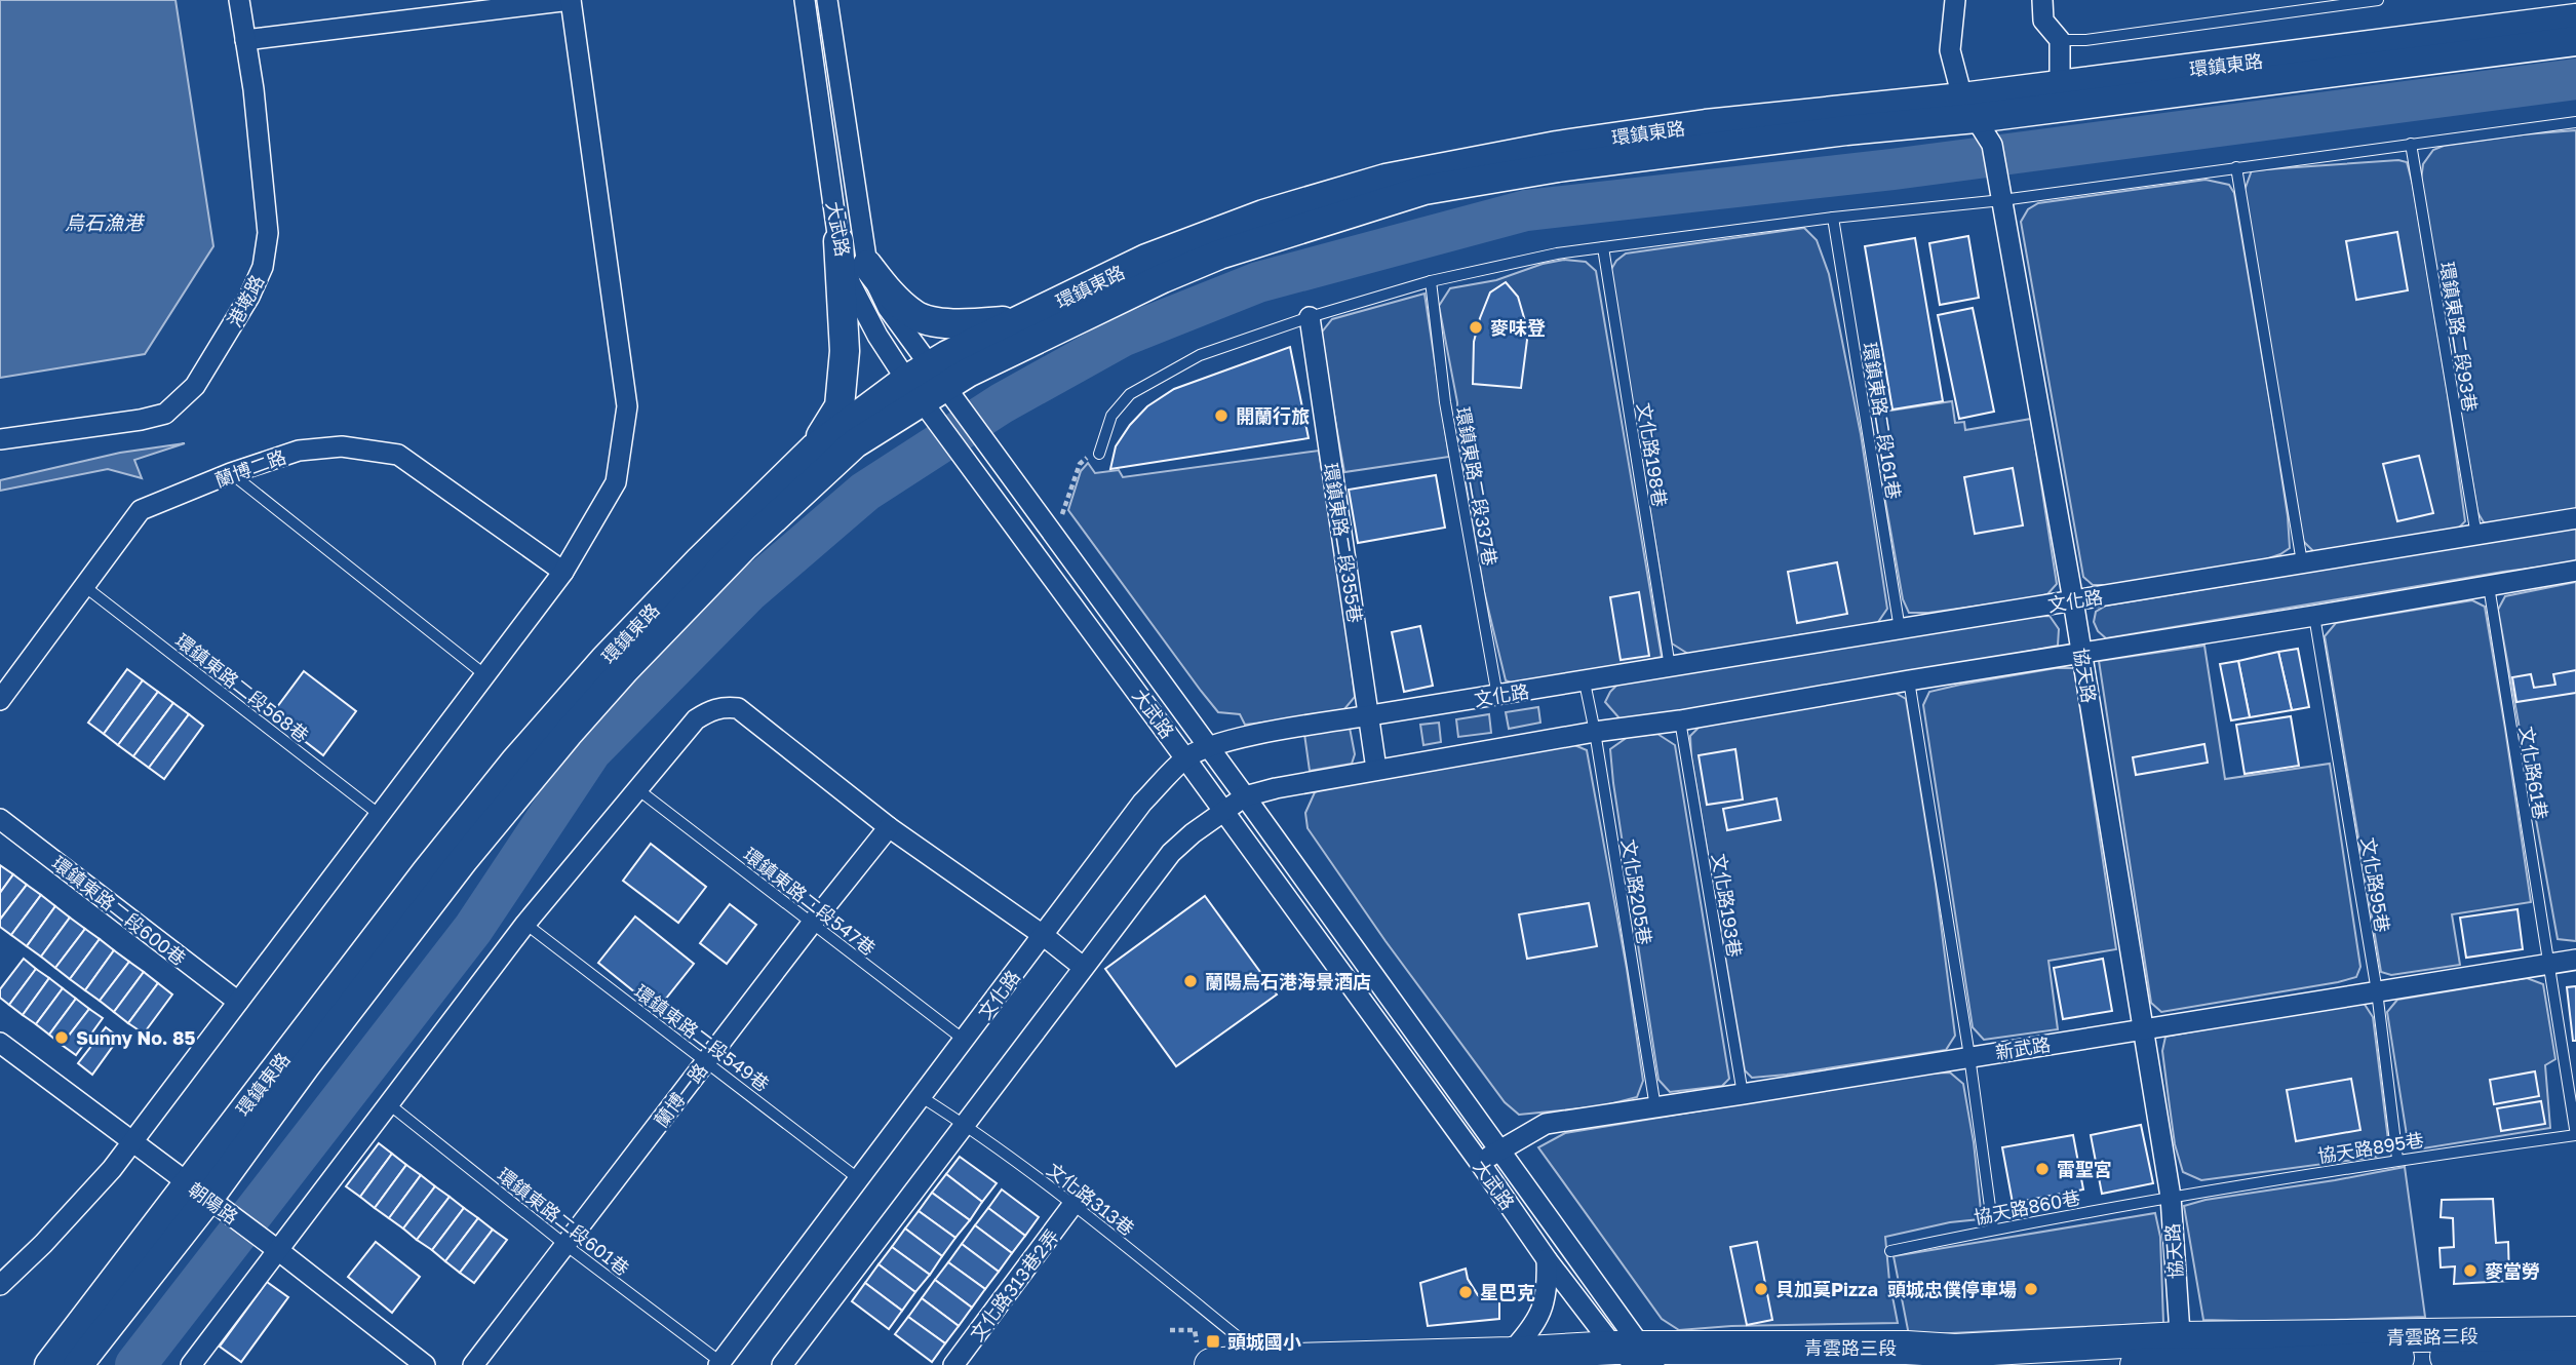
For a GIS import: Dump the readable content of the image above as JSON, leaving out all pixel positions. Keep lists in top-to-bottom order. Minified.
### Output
{"streets":{"main road":["青雲路三段"],"street":["環鎮東路","大武路","港墘路","蘭博二路","環鎮東路二段355巷","文化路","協天路","環鎮東路二段600巷","新武路","蘭博一路","朝陽路","文化路313巷2弄"],"lane":["環鎮東路二段93巷","環鎮東路二段161巷","文化路198巷","環鎮東路二段337巷","環鎮東路二段568巷","文化路61巷","文化路95巷","文化路205巷","環鎮東路二段547巷","文化路193巷","環鎮東路二段549巷","協天路895巷","文化路313巷","協天路860巷","環鎮東路二段601巷"]},"crossings":[["環鎮東路","大武路"],["環鎮東路","協天路"],["環鎮東路","朝陽路"],["大武路","文化路"],["大武路","新武路"],["大武路","青雲路三段"],["環鎮東路二段93巷","文化路"],["環鎮東路二段161巷","文化路"],["文化路198巷","文化路"],["蘭博二路","環鎮東路二段568巷"],["環鎮東路二段337巷","文化路"],["環鎮東路二段355巷","文化路"],["文化路","協天路"],["文化路","文化路205巷"],["文化路","環鎮東路二段547巷"],["文化路","環鎮東路二段549巷"],["文化路","文化路313巷"],["文化路","環鎮東路二段601巷"],["協天路","新武路"],["協天路","協天路895巷"],["協天路","協天路860巷"],["協天路","青雲路三段"],["文化路61巷","新武路"],["文化路61巷","協天路895巷"],["文化路95巷","新武路"],["文化路95巷","協天路895巷"],["文化路205巷","新武路"],["環鎮東路二段547巷","蘭博一路"],["文化路193巷","新武路"],["環鎮東路二段549巷","蘭博一路"],["蘭博一路","環鎮東路二段601巷"],["協天路895巷","協天路860巷"],["文化路313巷","文化路313巷2弄"]],"water":["烏石漁港"],"places":{"other":["麥味登","開蘭行旅","蘭陽烏石港海景酒店","Sunny No. 85","雷聖宮","麥當勞","貝加莫Pizza","頭城忠僕停車場","星巴克"],"transit":["頭城國小"]}}
